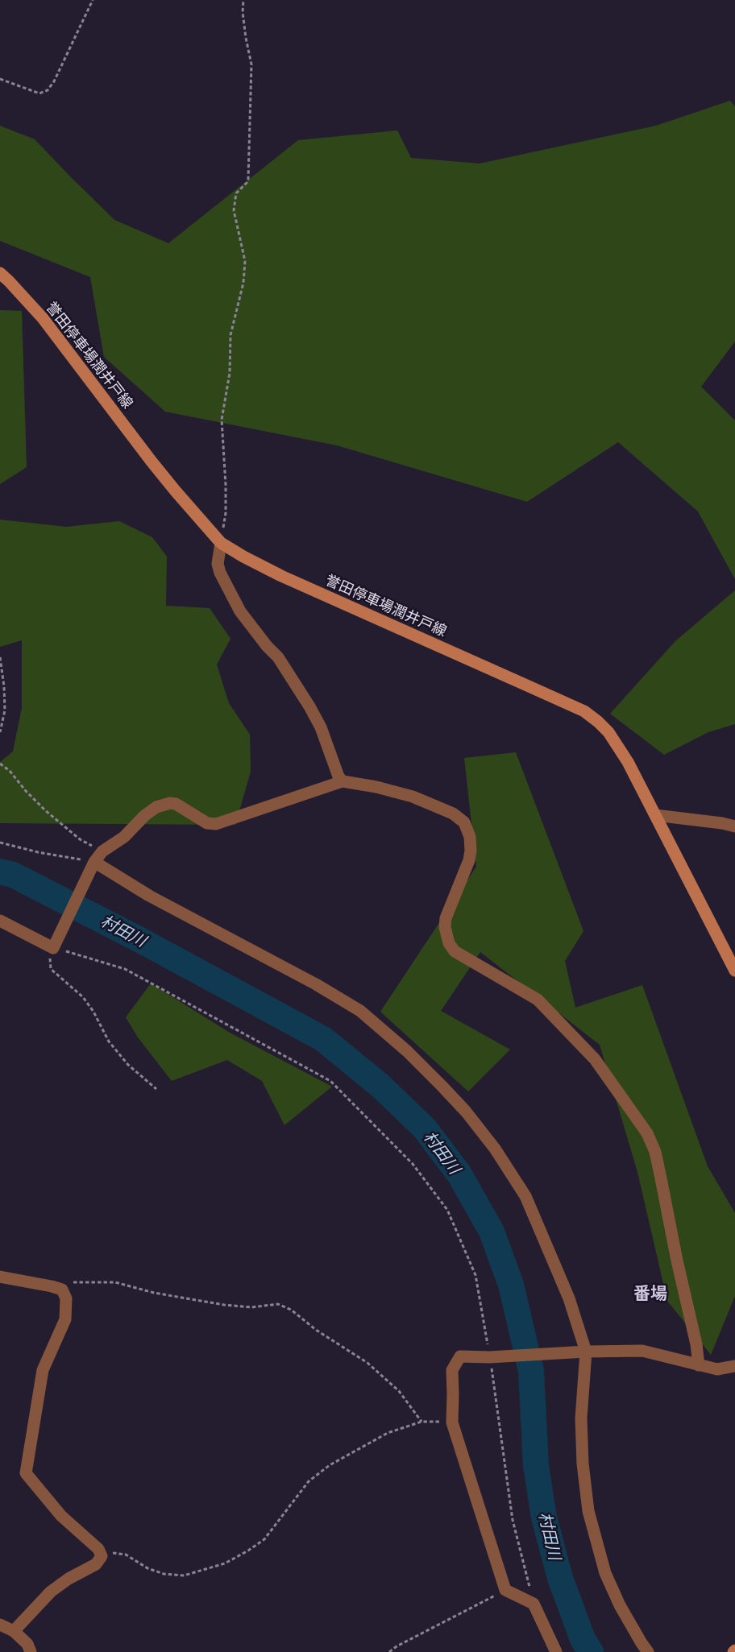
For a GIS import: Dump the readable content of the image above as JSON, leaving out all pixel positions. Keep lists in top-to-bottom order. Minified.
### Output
{"streets":{"main road":["誉田停車場潤井戸線"]},"districts":["番場"],"water":["村田川"]}
